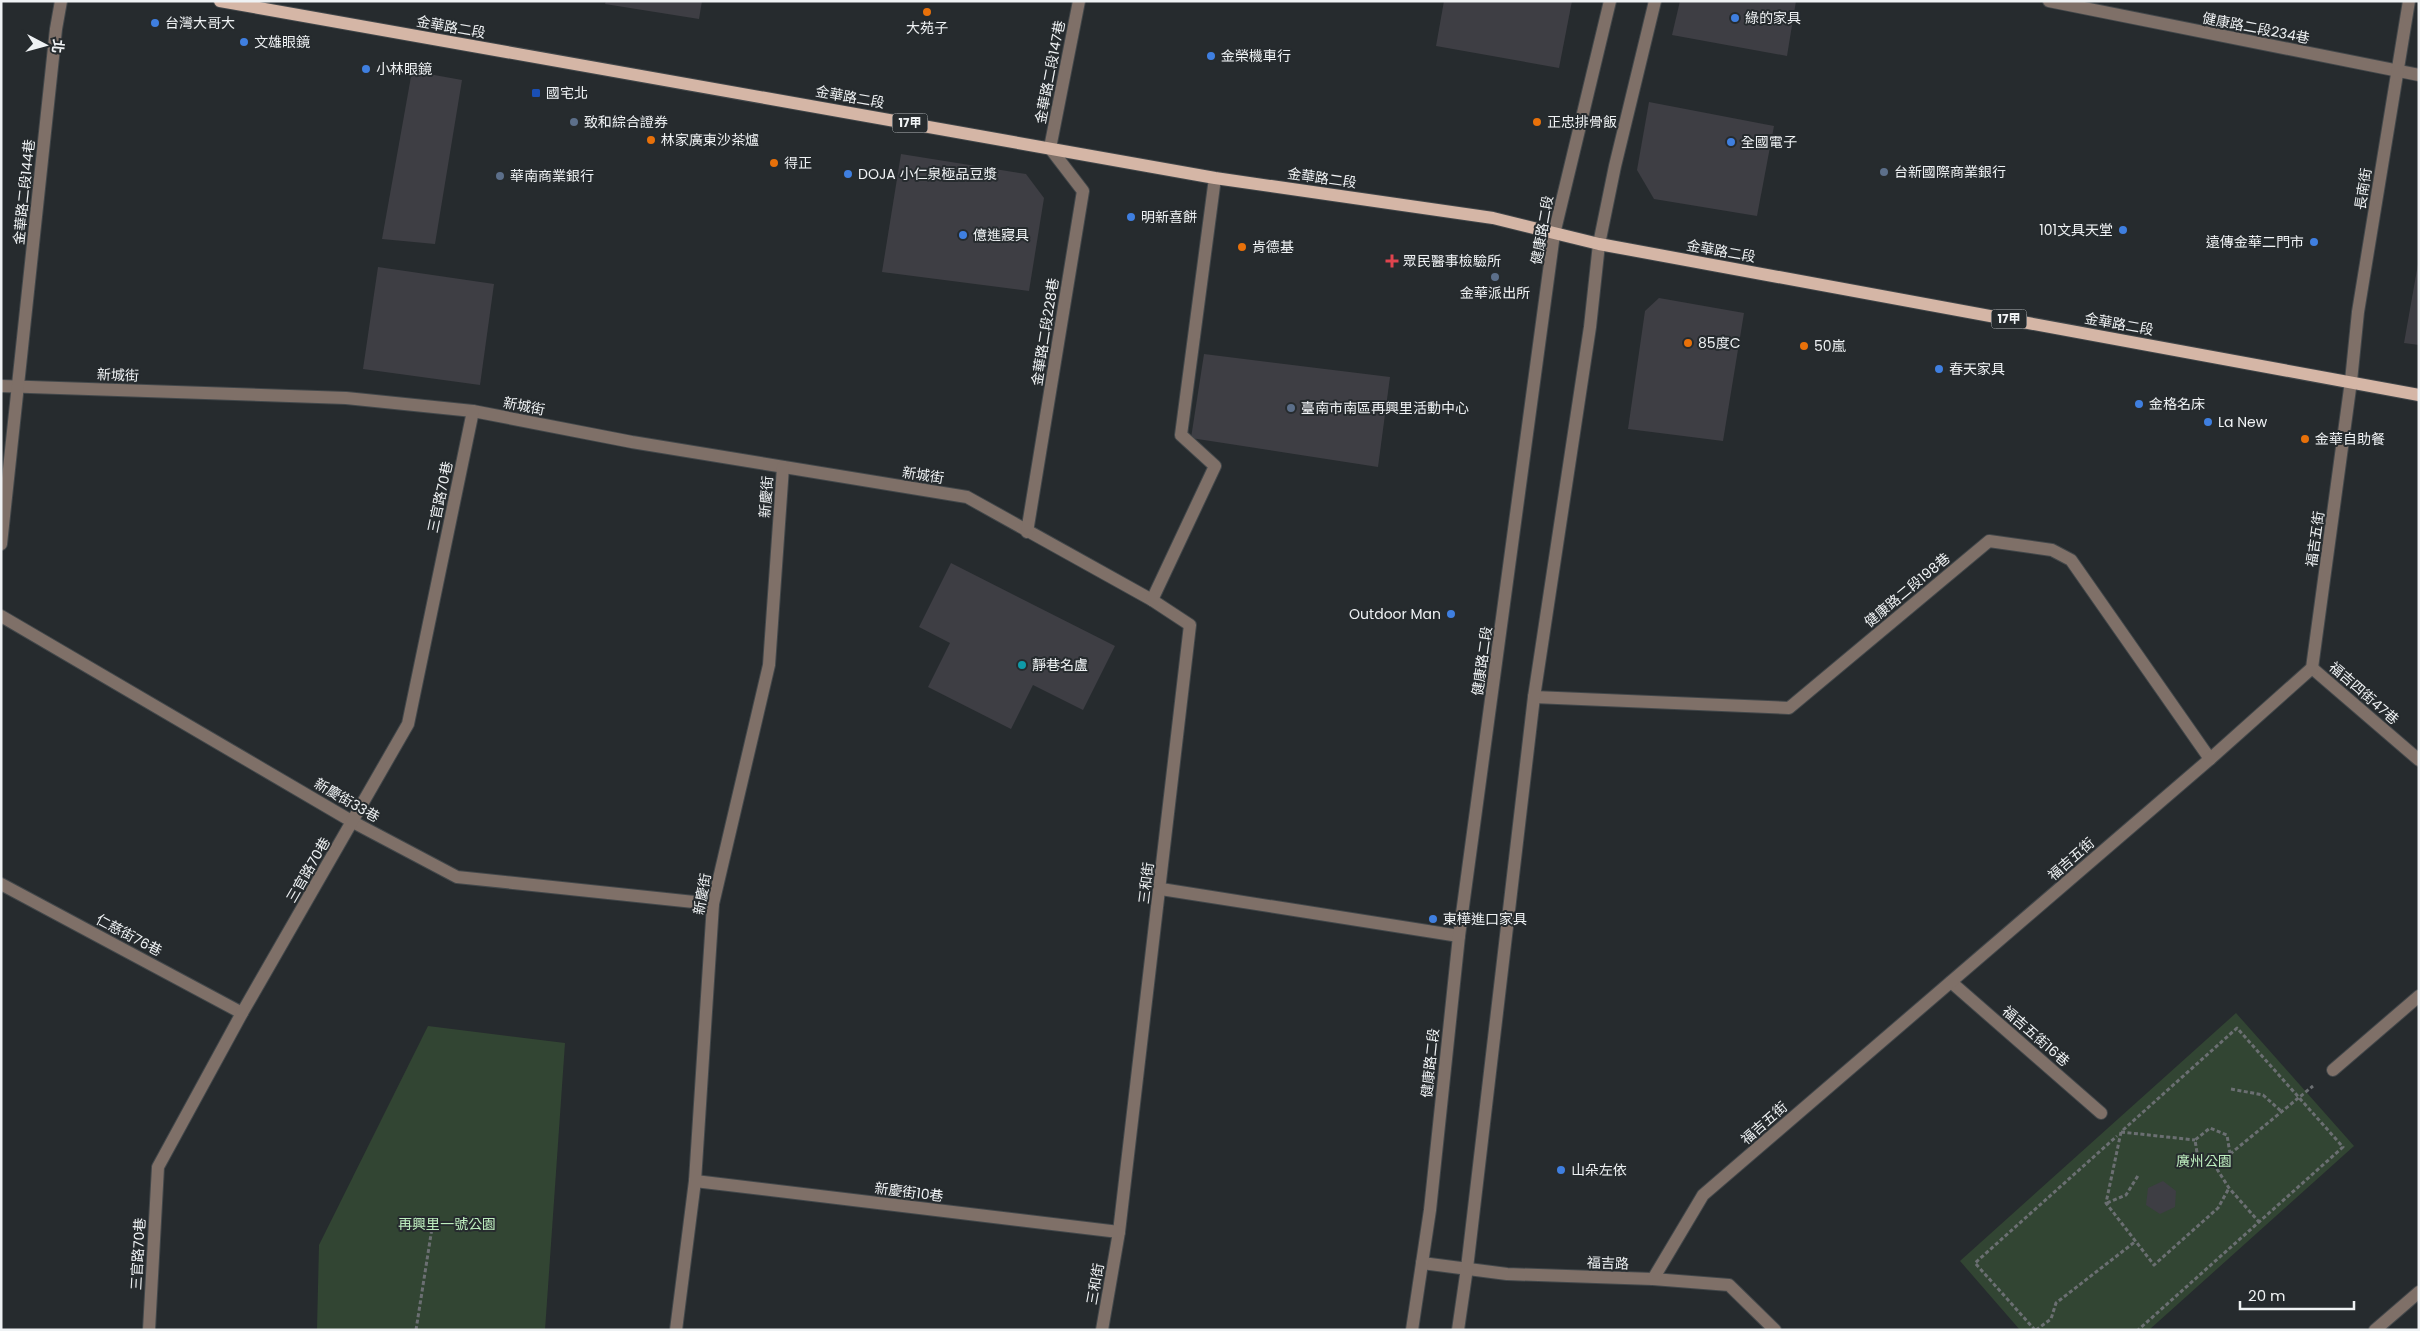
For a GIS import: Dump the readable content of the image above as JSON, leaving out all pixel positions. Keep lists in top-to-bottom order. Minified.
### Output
{"streets":{"main road":["金華路二段","17甲"],"street":["健康路二段234巷","金華路二段147巷","長南街","金華路二段144巷","健康路二段","金華路二段228巷","新城街","三官路70巷","新慶街","福吉五街","健康路二段198巷","福吉四街47巷","新慶街33巷","三和街","仁慈街76巷","福吉五街16巷","新慶街10巷","福吉路"]},"crossings":[["金華路二段","金華路二段147巷"],["金華路二段","長南街"],["金華路二段","健康路二段"],["金華路二段","金華路二段228巷"],["金華路二段","福吉五街"],["健康路二段234巷","長南街"],["金華路二段147巷","金華路二段228巷"],["長南街","福吉五街"],["金華路二段144巷","新城街"],["健康路二段","福吉路"],["金華路二段228巷","新城街"],["金華路二段228巷","三和街"],["新城街","三官路70巷"],["新城街","新慶街"],["新城街","三和街"],["三官路70巷","新慶街33巷"],["三官路70巷","仁慈街76巷"],["新慶街","新慶街33巷"],["新慶街","新慶街10巷"],["福吉五街","健康路二段198巷"],["福吉五街","福吉四街47巷"],["福吉五街","福吉五街16巷"],["福吉五街","福吉路"],["三和街","新慶街10巷"]],"parks":["廣州公園","再興里一號公園"],"places":{"other":["大苑子","綠的家具","台灣大哥大","文雄眼鏡","金榮機車行","小林眼鏡","致和綜合證券","正忠排骨飯","林家廣東沙茶爐","全國電子","得正","台新國際商業銀行","DOJA 小仁泉極品豆漿","華南商業銀行","明新喜餅","101文具天堂","億進寢具","遠傳金華二門市","肯德基","金華派出所","85度C","50嵐","春天家具","金格名床","臺南市南區再興里活動中心","La New","金華自助餐","Outdoor Man","靜巷名盧","東樺進口家具","山朵左依"],"transit":["國宅北"],"health":["眾民醫事檢驗所"]},"scale_bar":"20 m","north":"right"}
